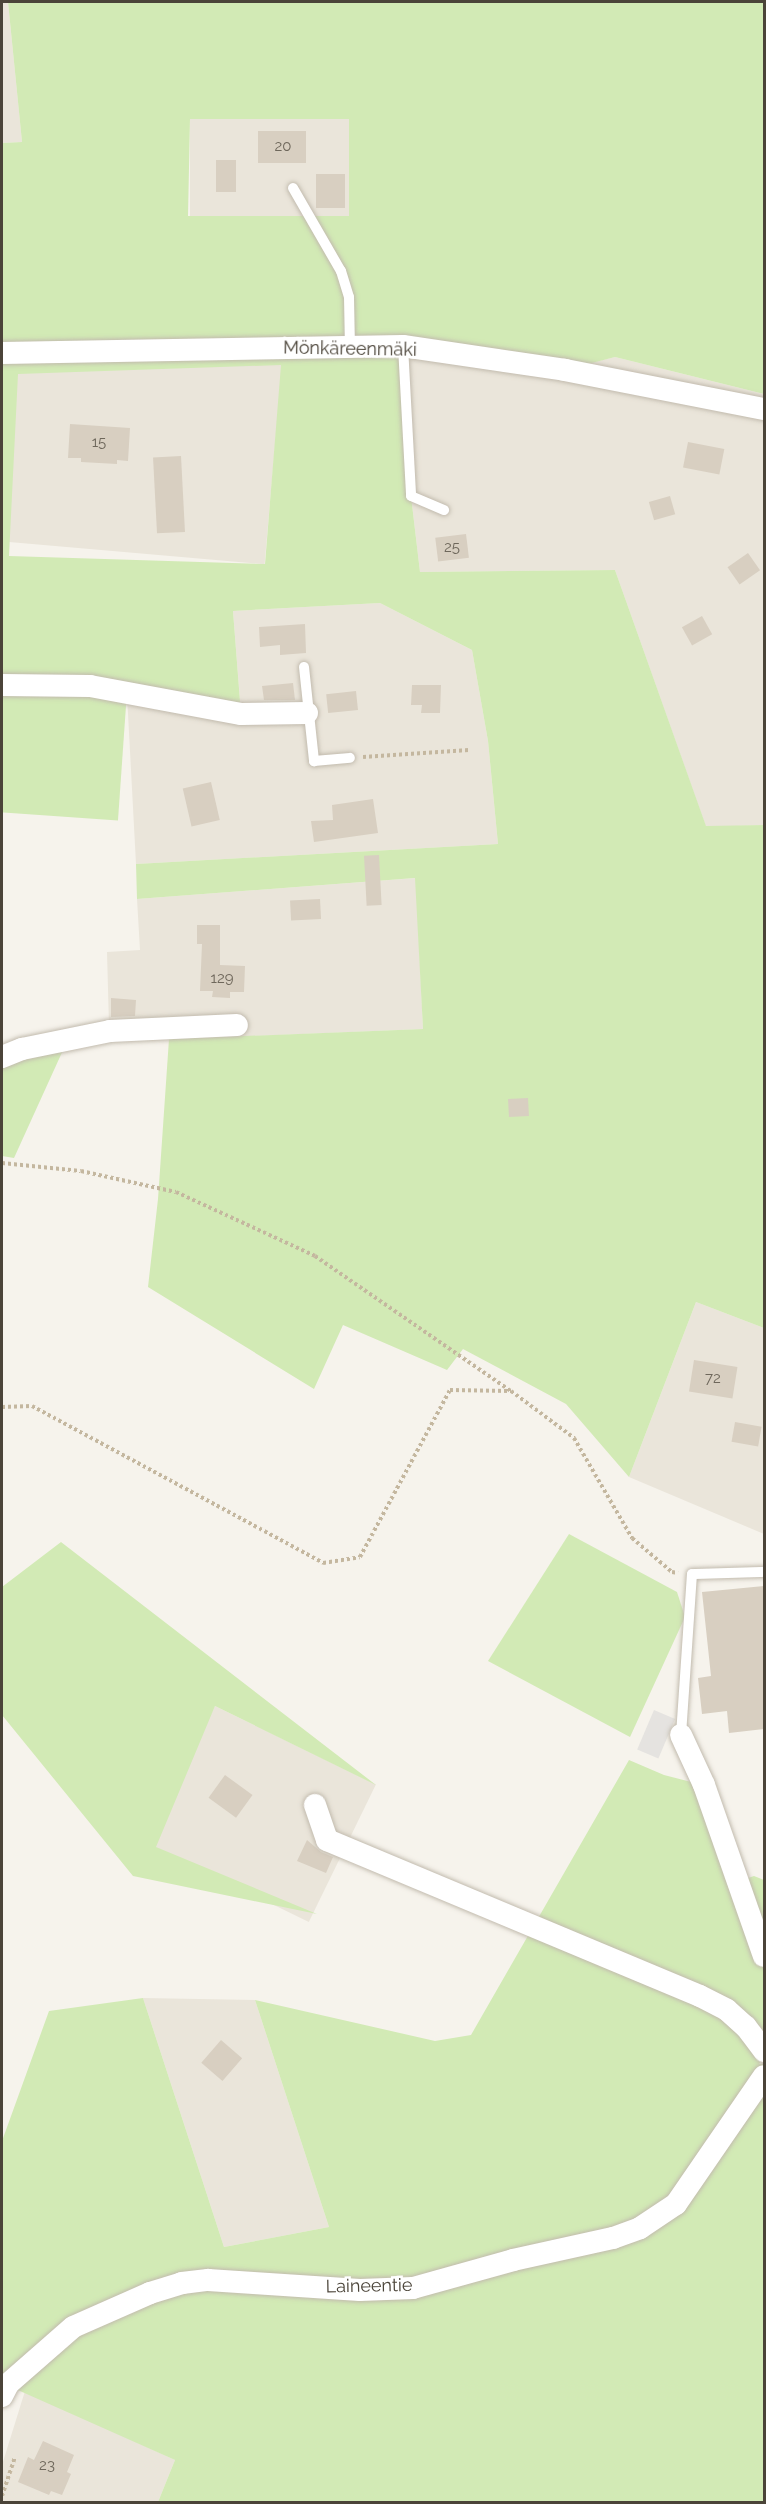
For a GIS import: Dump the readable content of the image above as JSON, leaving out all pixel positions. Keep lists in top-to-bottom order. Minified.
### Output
{"streets":{"street":["Mönkäreenmäki","Laineentie"]},"house_numbers":["20","15","25","129","72","23"]}
